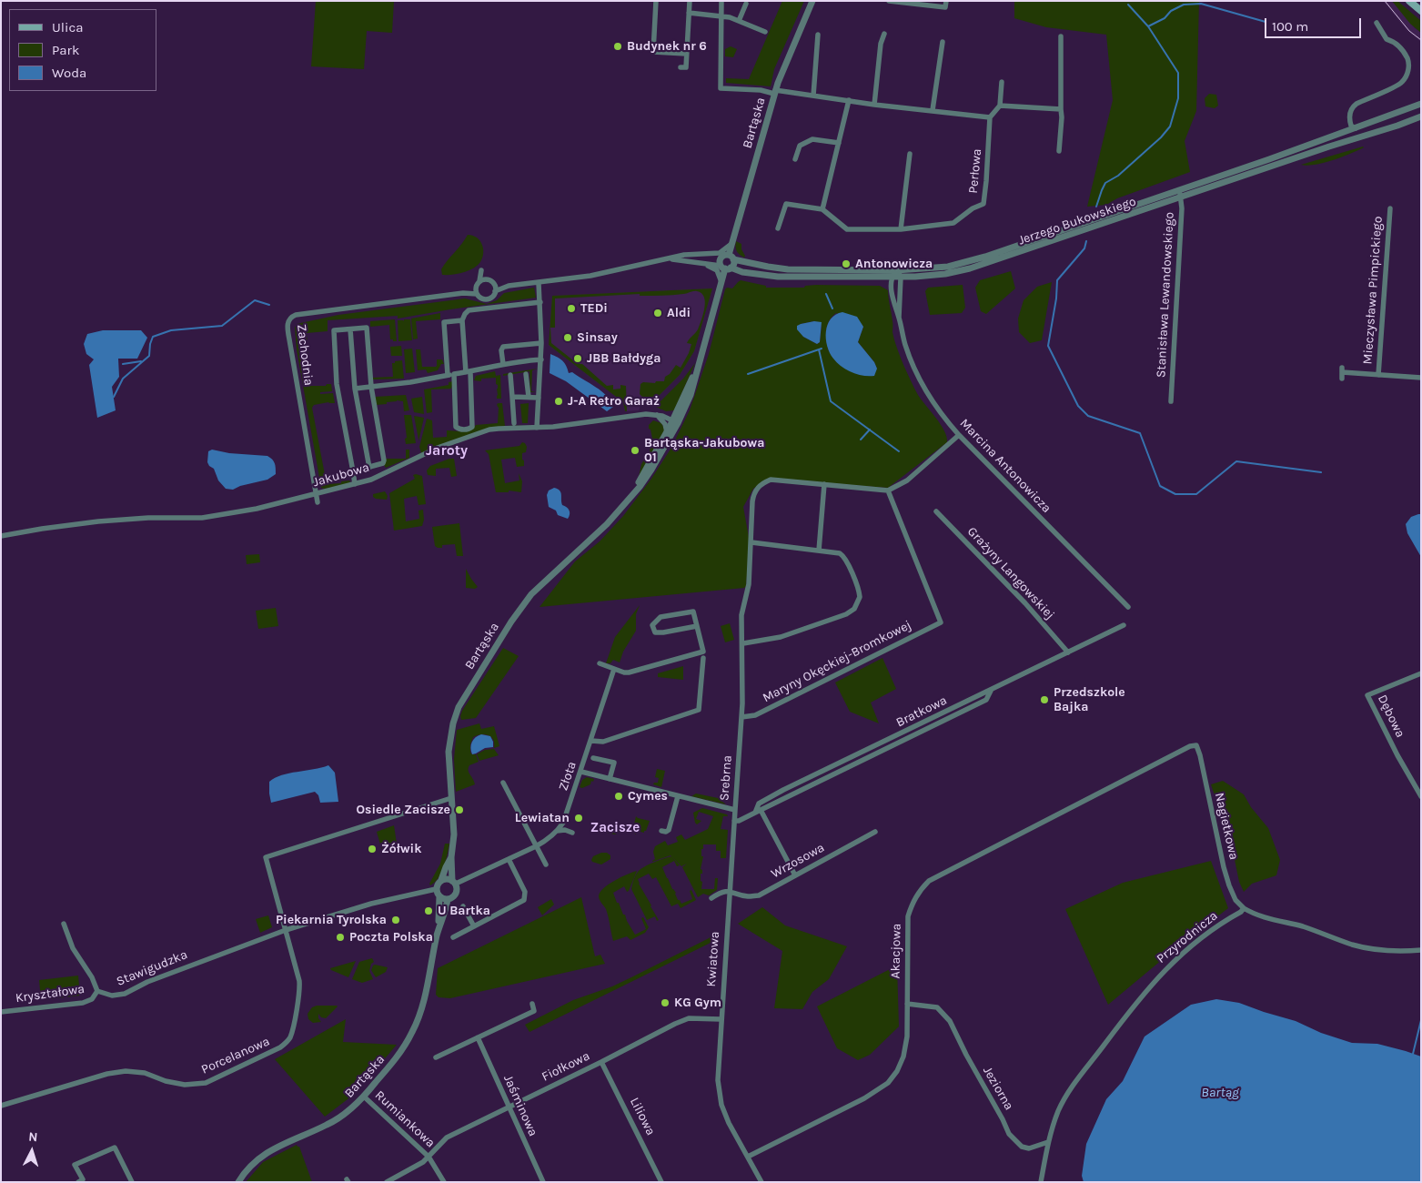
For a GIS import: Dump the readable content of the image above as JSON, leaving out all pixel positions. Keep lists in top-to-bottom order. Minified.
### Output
{"streets":{"street":["Bartąska","Perłowa","Jerzego Bukowskiego","Mieczysława Pimpickiego","Stanisława Lewandowskiego","Zachodnia","Marcina Antonowicza","Jakubowa","Grażyny Langowskiej","Maryny Okęckiej-Bromkowej","Dębowa","Złota","Srebrna","Nagietkowa","Wrzosowa","Przyrodnicza","Akacjowa","Kwiatowa","Stawigudzka","Kryształowa","Porcelanowa","Fiołkowa","Jeziorna","Jaśminowa","Liliowa","Rumiankowa"]},"crossings":[["Bartąska","Jerzego Bukowskiego"],["Bartąska","Jakubowa"],["Bartąska","Złota"],["Bartąska","Stawigudzka"],["Bartąska","Rumiankowa"],["Jerzego Bukowskiego","Stanisława Lewandowskiego"],["Jerzego Bukowskiego","Marcina Antonowicza"],["Zachodnia","Jakubowa"],["Maryny Okęckiej-Bromkowej","Srebrna"],["Złota","Srebrna"],["Złota","Stawigudzka"],["Srebrna","Kwiatowa"],["Nagietkowa","Przyrodnicza"],["Nagietkowa","Akacjowa"],["Wrzosowa","Kwiatowa"],["Przyrodnicza","Jeziorna"],["Akacjowa","Kwiatowa"],["Akacjowa","Jeziorna"],["Kwiatowa","Fiołkowa"],["Stawigudzka","Kryształowa"],["Stawigudzka","Porcelanowa"],["Fiołkowa","Jaśminowa"],["Fiołkowa","Liliowa"],["Fiołkowa","Rumiankowa"]],"districts":["Jaroty","Zacisze"],"water":["Bartąg"],"places":["Budynek nr 6","Antonowicza","TEDi","Aldi","Sinsay","JBB Bałdyga","J-A Retro Garaż","Bartąska-Jakubowa 01","Przedszkole Bajka","Cymes","Osiedle Zacisze","Lewiatan","Żółwik","U Bartka","Piekarnia Tyrolska","Poczta Polska","KG Gym"],"legend":["Ulica","Park","Woda"],"scale_bar":"100 m","north":"top"}
